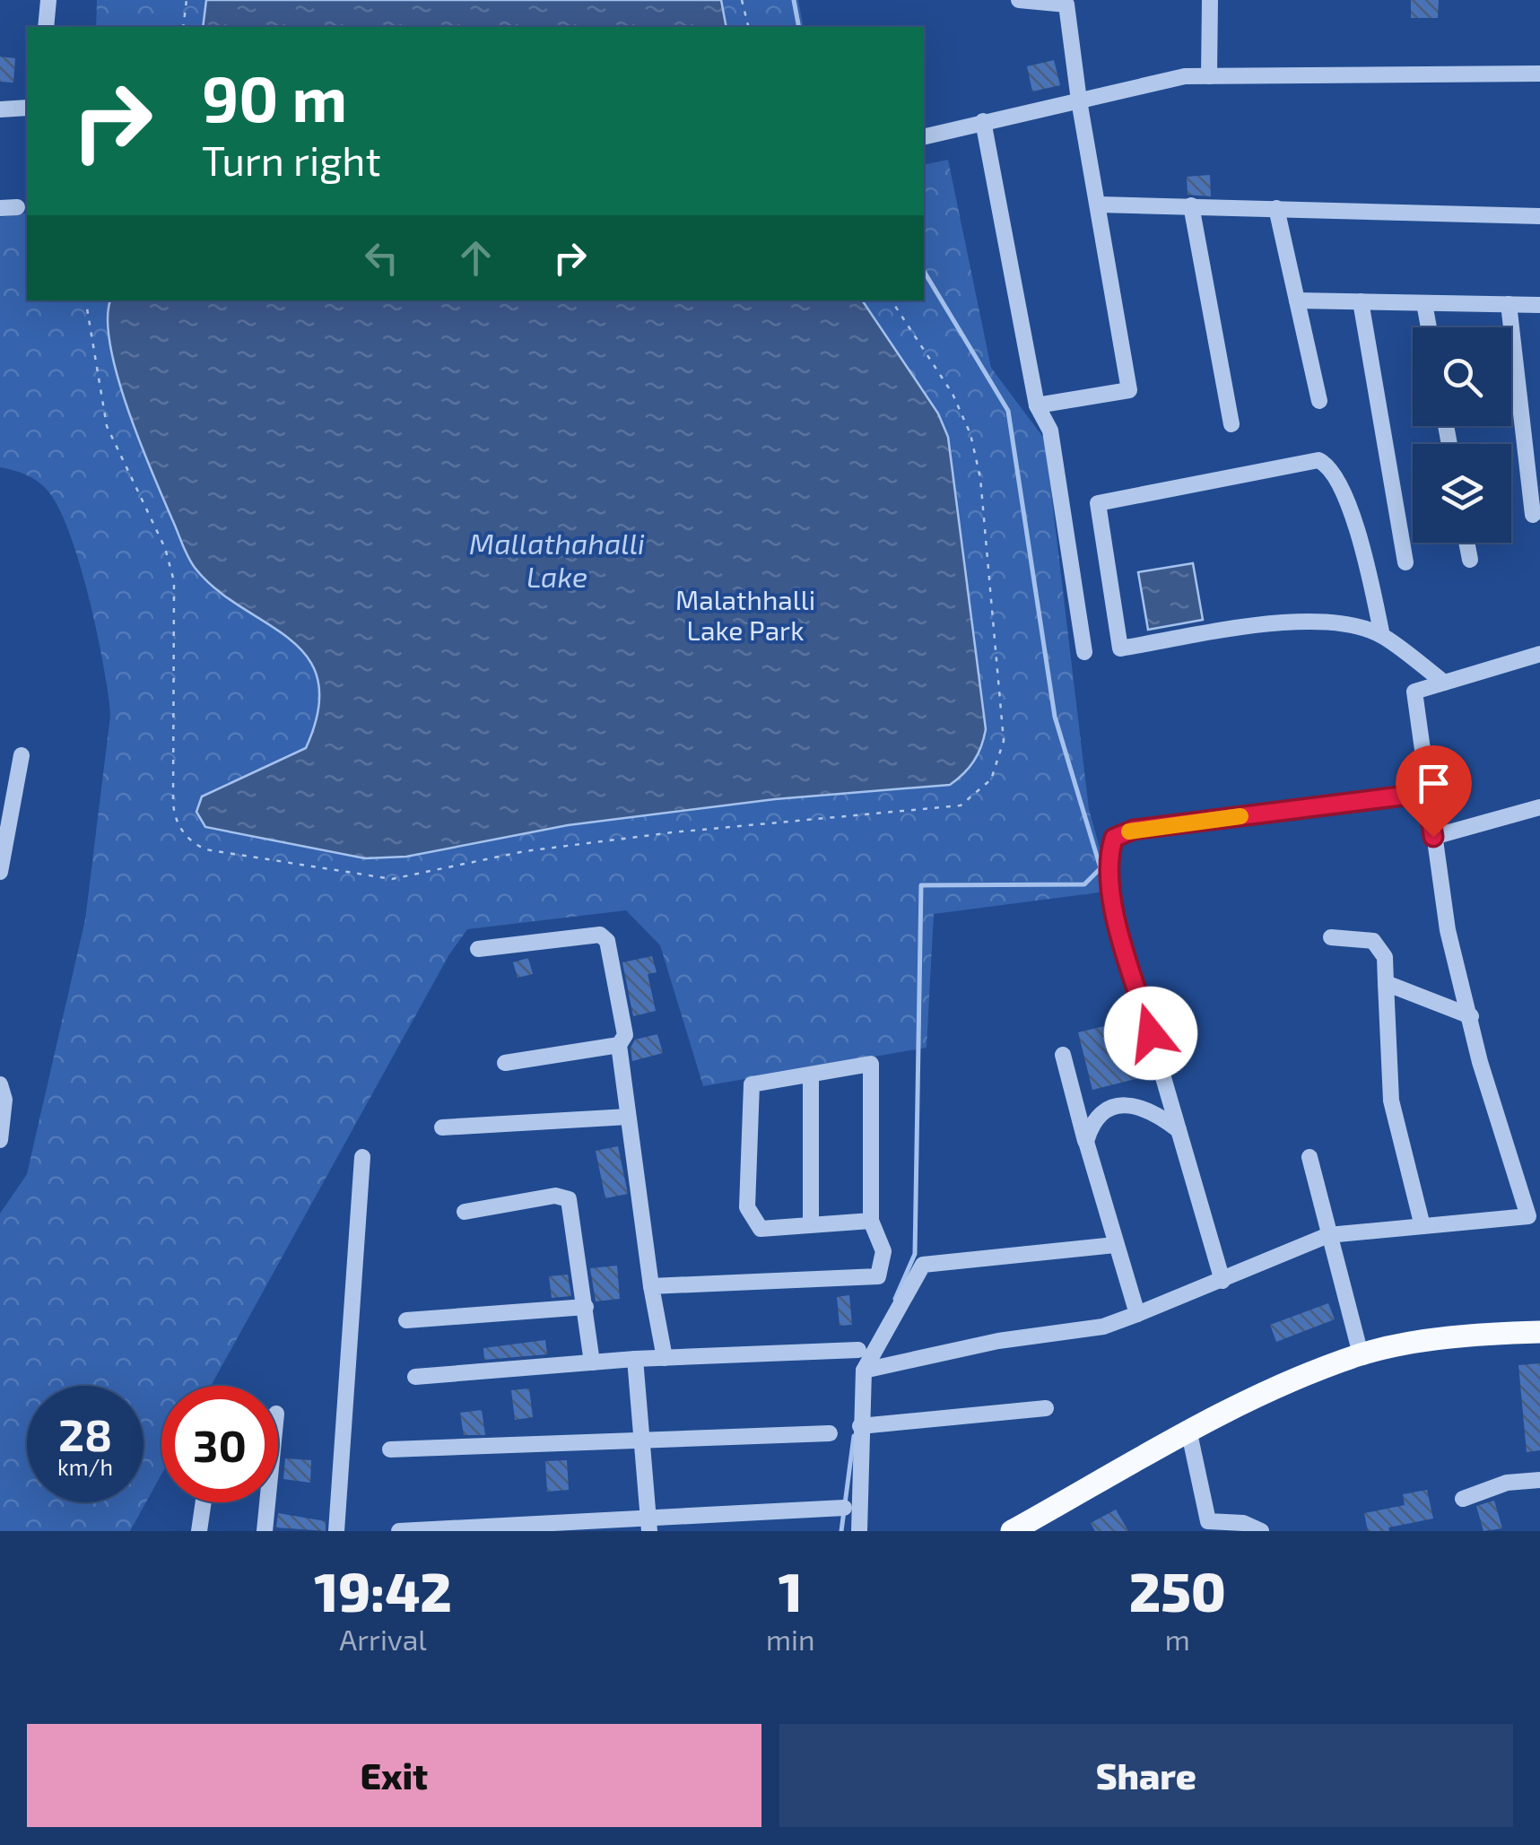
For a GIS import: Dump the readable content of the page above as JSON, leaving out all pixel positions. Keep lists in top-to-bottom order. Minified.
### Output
{"water":["Mallathahalli Lake"],"parks":["Malathhalli Lake Park"],"page":{"turn":["90 m","Turn right"],"speed":"28 km/h","limit":"30","eta":["19:42","Arrival","1","min","250","m"],"buttons":["Exit","Share"]}}
